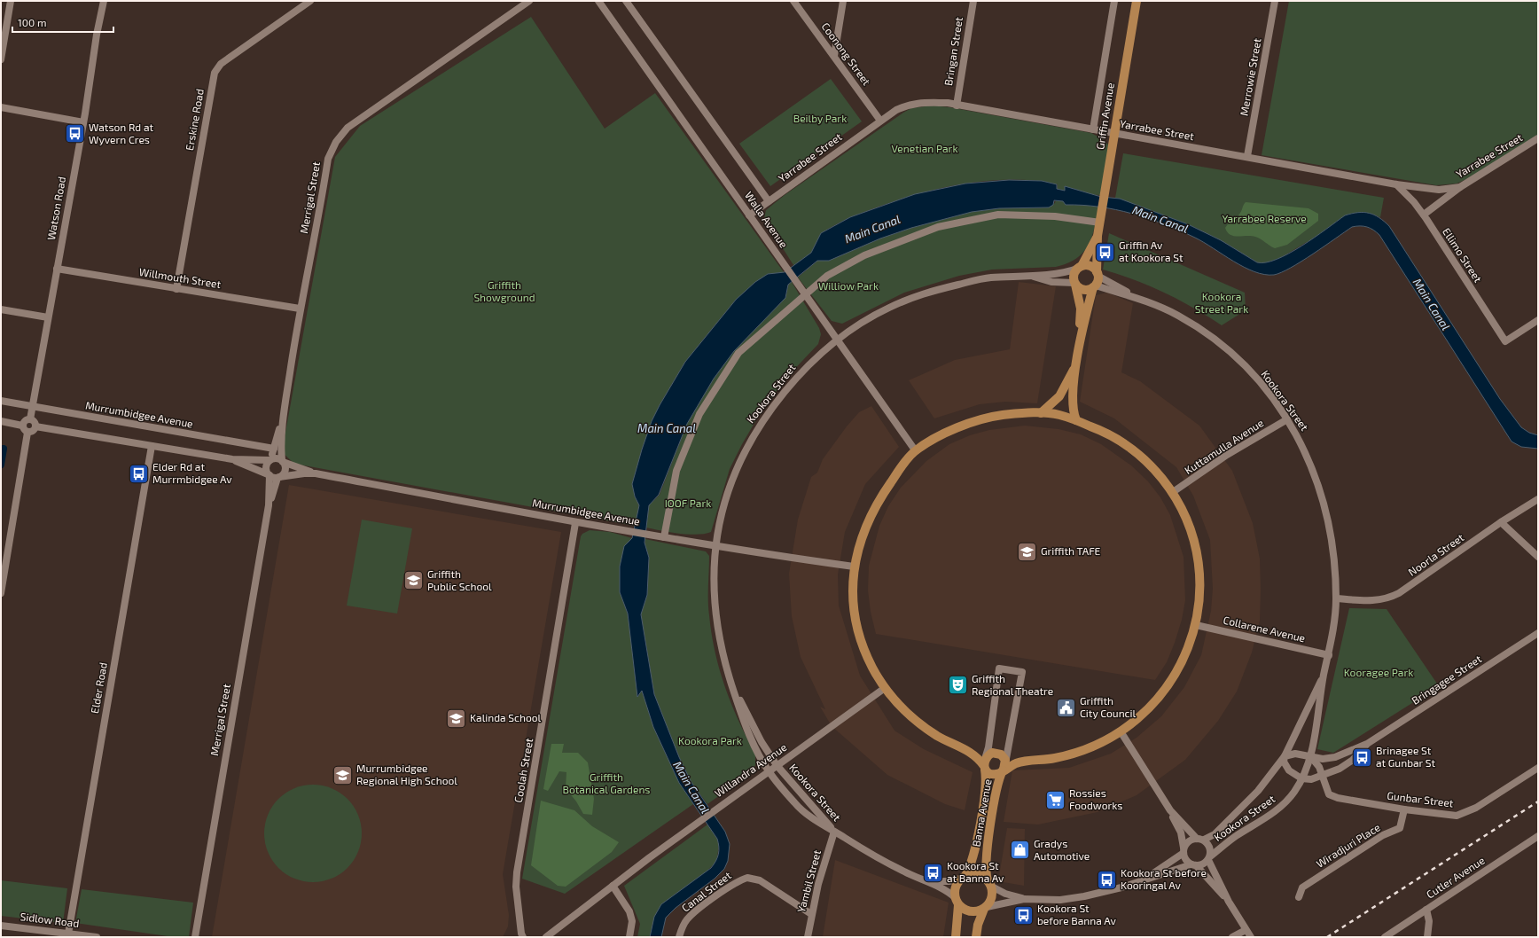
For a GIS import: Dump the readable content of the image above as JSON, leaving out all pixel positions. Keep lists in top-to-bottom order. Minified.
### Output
{"streets":{"main road":["Griffin Avenue","Banna Avenue"],"street":["Bringan Street","Coonong Street","Merrowie Street","Erskine Road","Yarrabee Street","Merrigal Street","Watson Road","Walla Avenue","Ellimo Street","Willmouth Street","Kookora Street","Murrumbidgee Avenue","Kuttamulla Avenue","Noorla Street","Collarene Avenue","Bringagee Street","Elder Road","Coolah Street","Willandra Avenue","Gunbar Street","Wiradjuri Place","Cutler Avenue","Yambil Street","Canal Street","Sidlow Road"]},"crossings":[["Bringan Street","Yarrabee Street"],["Coonong Street","Yarrabee Street"],["Merrowie Street","Yarrabee Street"],["Griffin Avenue","Yarrabee Street"],["Griffin Avenue","Kookora Street"],["Erskine Road","Willmouth Street"],["Yarrabee Street","Walla Avenue"],["Yarrabee Street","Ellimo Street"],["Merrigal Street","Willmouth Street"],["Merrigal Street","Murrumbidgee Avenue"],["Watson Road","Willmouth Street"],["Watson Road","Murrumbidgee Avenue"],["Walla Avenue","Kookora Street"],["Kookora Street","Murrumbidgee Avenue"],["Kookora Street","Kuttamulla Avenue"],["Kookora Street","Noorla Street"],["Kookora Street","Collarene Avenue"],["Kookora Street","Bringagee Street"],["Kookora Street","Willandra Avenue"],["Kookora Street","Banna Avenue"],["Kookora Street","Yambil Street"],["Murrumbidgee Avenue","Coolah Street"],["Bringagee Street","Gunbar Street"],["Elder Road","Sidlow Road"],["Gunbar Street","Wiradjuri Place"],["Yambil Street","Canal Street"]],"water":["Main Canal"],"parks":["Beilby Park","Venetian Park","Yarrabee Reserve","Griffith Showground","Williow Park","Kookora Street Park","IOOF Park","Kooragee Park","Kookora Park","Griffith Botanical Gardens"],"places":{"bus stop":["Watson Rd at Wyvern Cres","Griffin Av at Kookora St","Elder Rd at Murrmbidgee Av","Brinagee St at Gunbar St","Kookora St at Banna Av","Kookora St before Kooringal Av","Kookora St before Banna Av"],"school or university":["Griffith TAFE","Griffith Public School","Kalinda School","Murrumbidgee Regional High School"],"theatre":["Griffith Regional Theatre"],"public building":["Griffith City Council"],"supermarket":["Rossies Foodworks"],"shop":["Gradys Automotive"]},"scale_bar":"100 m"}
